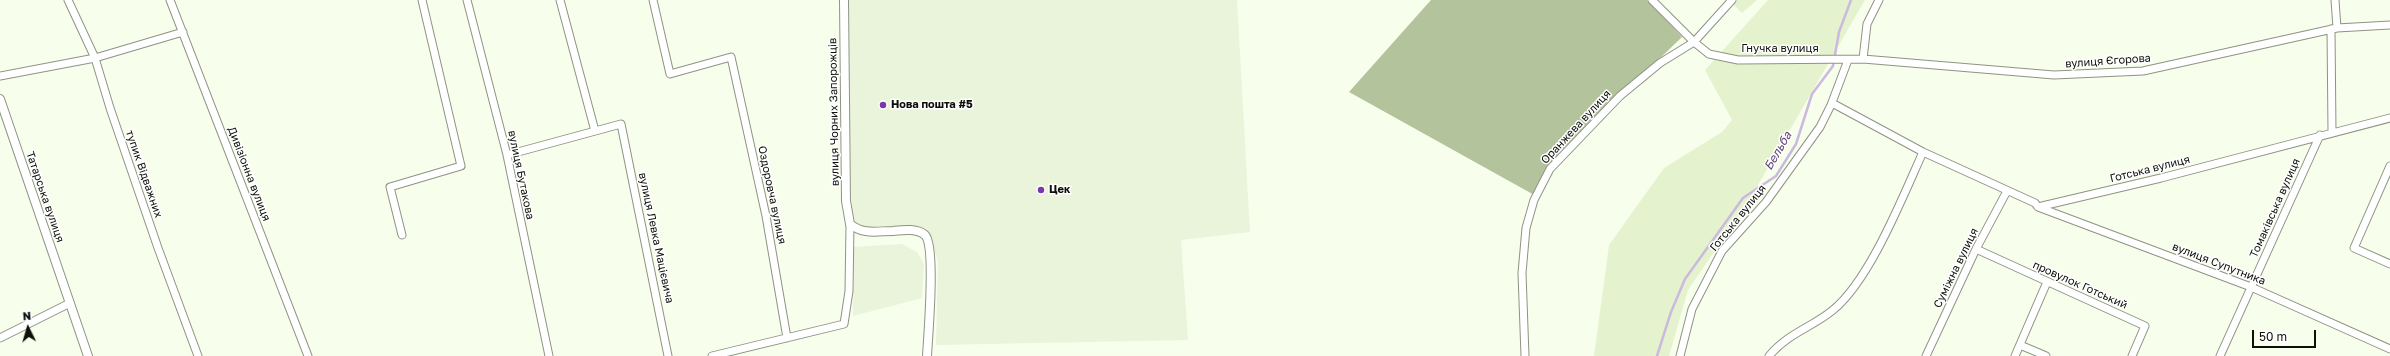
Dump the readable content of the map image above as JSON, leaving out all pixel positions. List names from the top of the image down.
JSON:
{
  "streets": {
    "street": [
      "Гнучка вулиця",
      "вулиця Єгорова",
      "вулиця Чорних Запорожців",
      "Оранжева вулиця",
      "Готська вулиця",
      "тупик Відважних",
      "Дивізіонна вулиця",
      "вулиця Бутакова",
      "Оздоровча вулиця",
      "Татарська вулиця",
      "Томаківська вулиця",
      "вулиця Левка Мацієвича",
      "вулиця Супутника",
      "Суміжна вулиця",
      "провулок Готський"
    ]
  },
  "crossings": [
    ["Гнучка вулиця", "вулиця Єгорова"],
    ["Гнучка вулиця", "Оранжева вулиця"],
    ["Гнучка вулиця", "Готська вулиця"],
    ["вулиця Єгорова", "Готська вулиця"],
    ["вулиця Чорних Запорожців", "Оздоровча вулиця"],
    ["Готська вулиця", "Томаківська вулиця"],
    ["Готська вулиця", "вулиця Супутника"],
    ["Томаківська вулиця", "вулиця Супутника"],
    ["Суміжна вулиця", "провулок Готський"]
  ],
  "water": ["Бельба"],
  "places": ["Нова пошта #5", "Цек"],
  "scale_bar": "50 m",
  "north": "top"
}
